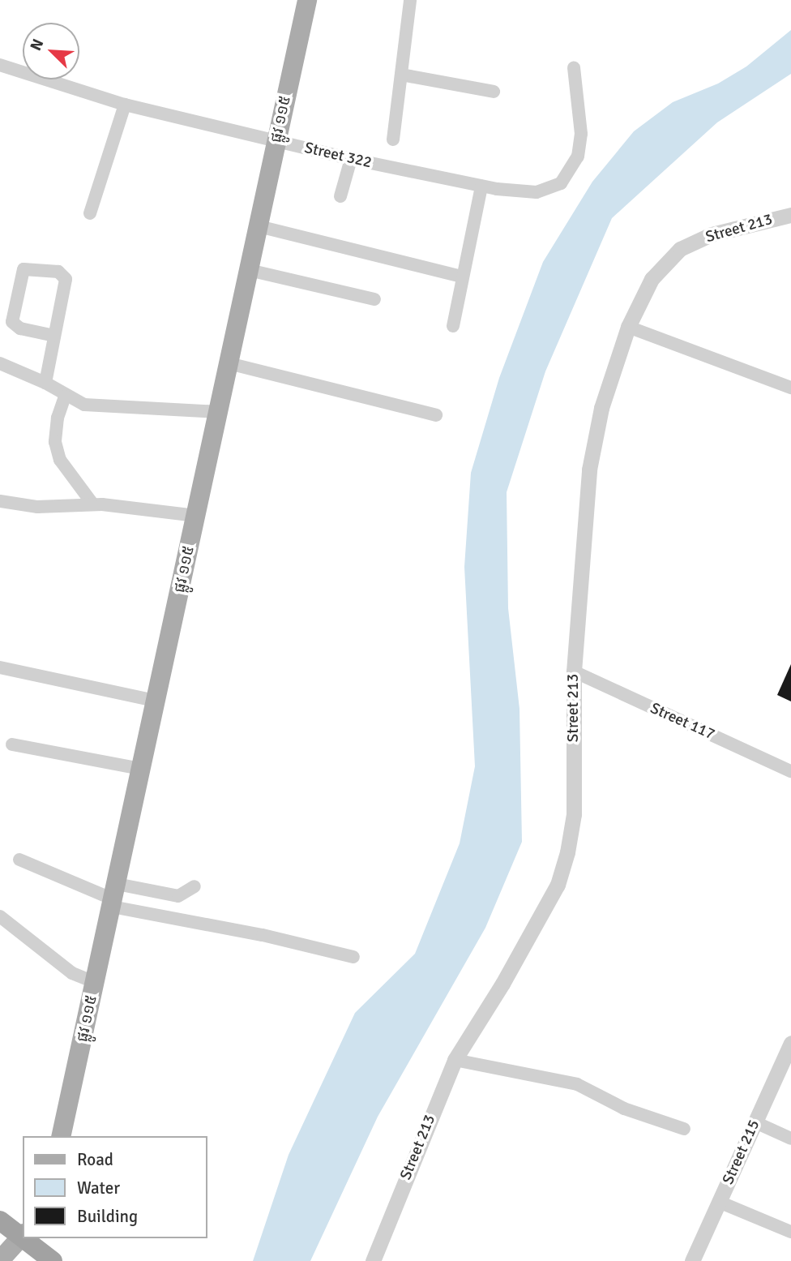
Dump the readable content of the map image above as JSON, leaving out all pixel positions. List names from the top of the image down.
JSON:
{
  "streets": {
    "main road": ["ផ្លូវ ១១៥"],
    "street": [
      "Street 322",
      "Street 213",
      "Street 117",
      "Street 215"
    ]
  },
  "crossings": [
    ["ផ្លូវ ១១៥", "Street 322"],
    ["Street 213", "Street 117"]
  ],
  "legend": ["Road", "Water", "Building"],
  "north": "top left"
}
